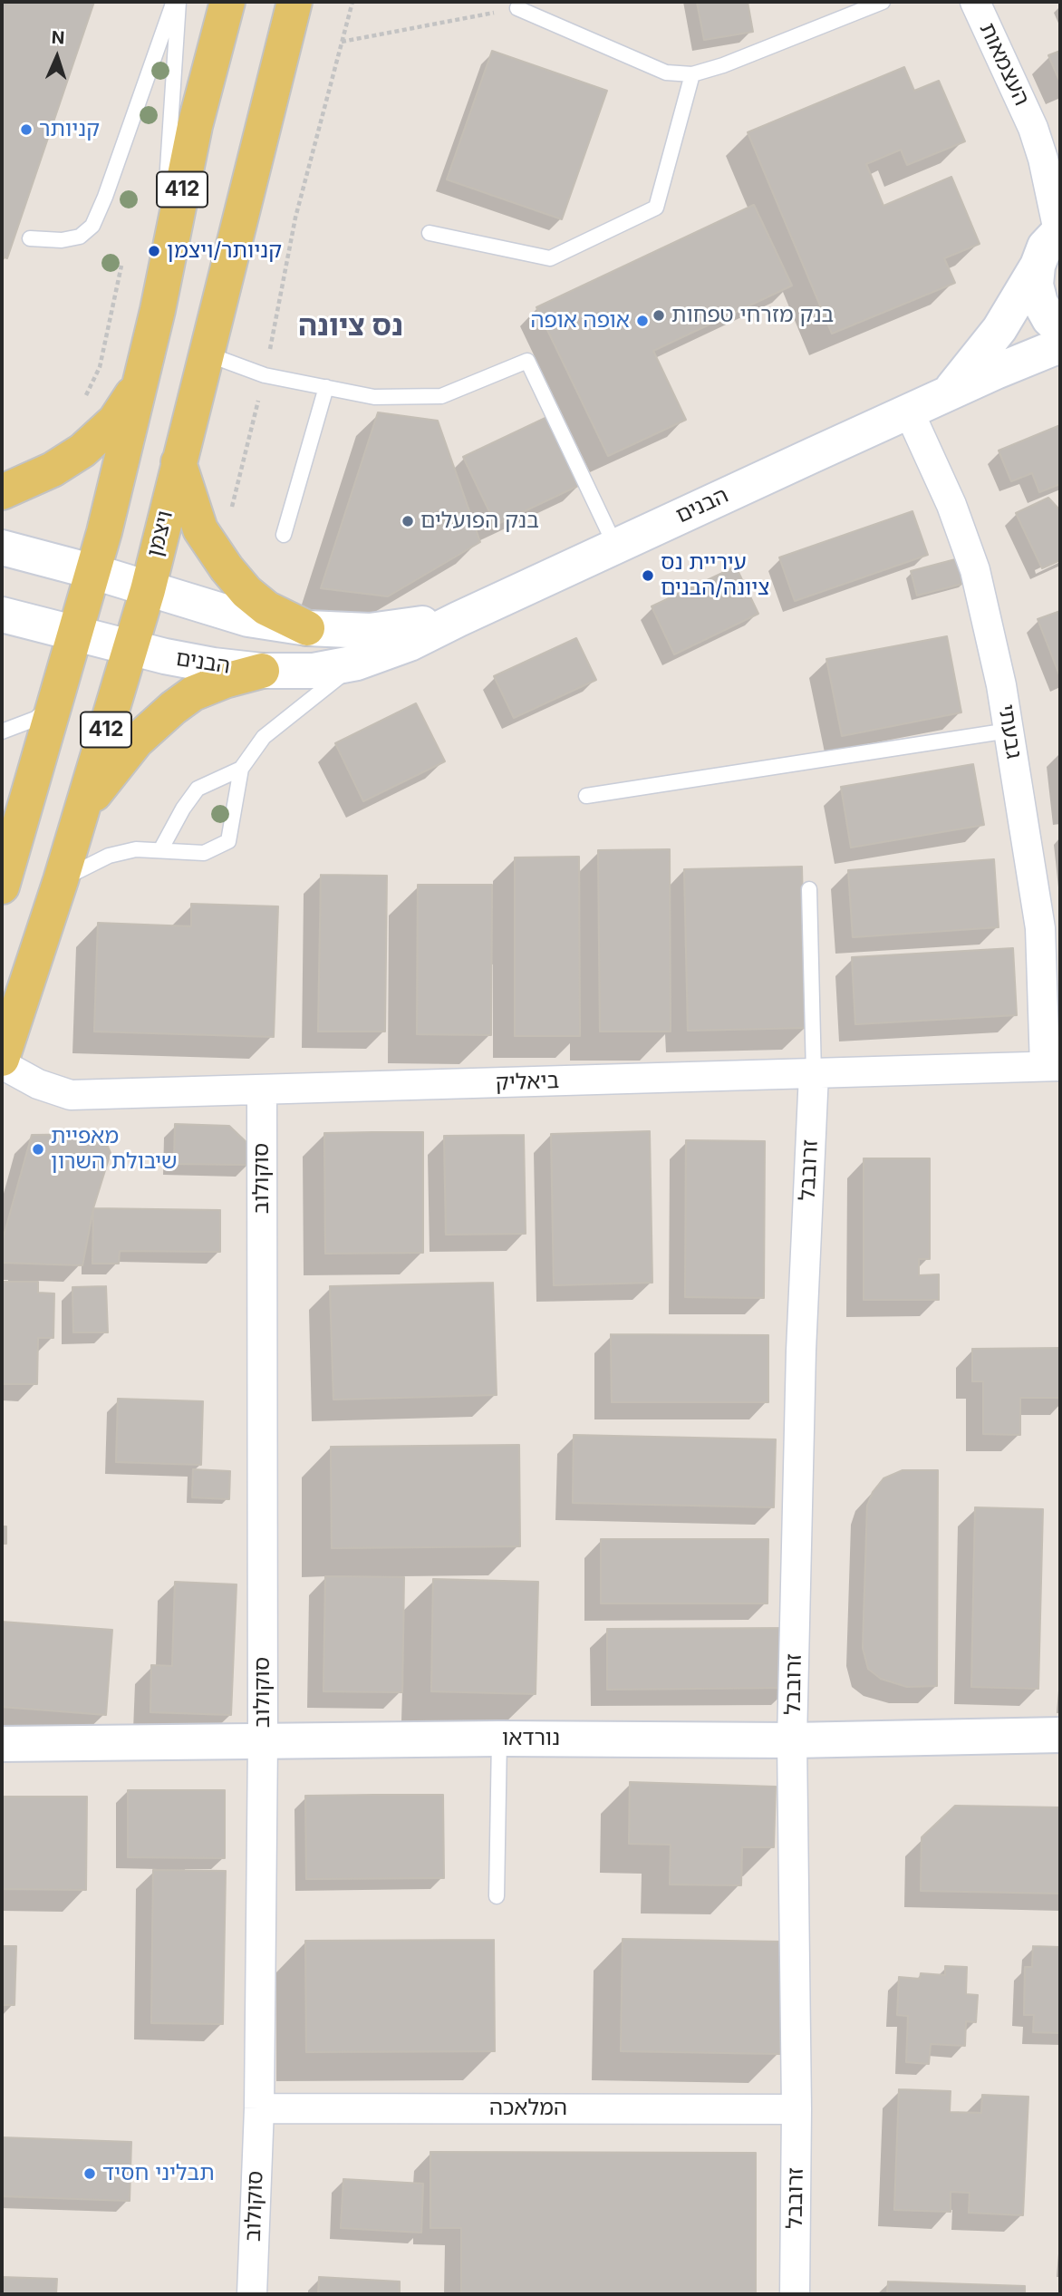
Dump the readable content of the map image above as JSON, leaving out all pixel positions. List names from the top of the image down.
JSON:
{
  "streets": {
    "main road": ["412", "ויצמן"],
    "street": [
      "העצמאות",
      "הבנים",
      "גבעתי",
      "ביאליק",
      "זרובבל",
      "סוקולוב",
      "נורדאו",
      "המלאכה"
    ]
  },
  "crossings": [
    ["העצמאות", "הבנים"],
    ["412", "הבנים"],
    ["הבנים", "ויצמן"],
    ["הבנים", "גבעתי"],
    ["גבעתי", "ביאליק"],
    ["ביאליק", "זרובבל"],
    ["ביאליק", "סוקולוב"],
    ["זרובבל", "נורדאו"],
    ["זרובבל", "המלאכה"],
    ["סוקולוב", "נורדאו"],
    ["סוקולוב", "המלאכה"]
  ],
  "districts": ["נס ציונה"],
  "places": [
    "קניותר",
    "קניותר/ויצמן",
    "בנק מזרחי טפחות",
    "אופה אופה",
    "בנק הפועלים",
    "עיריית נס ציונה/הבנים",
    "מאפיית שיבולת השרון",
    "תבליני חסיד"
  ],
  "north": "top"
}
